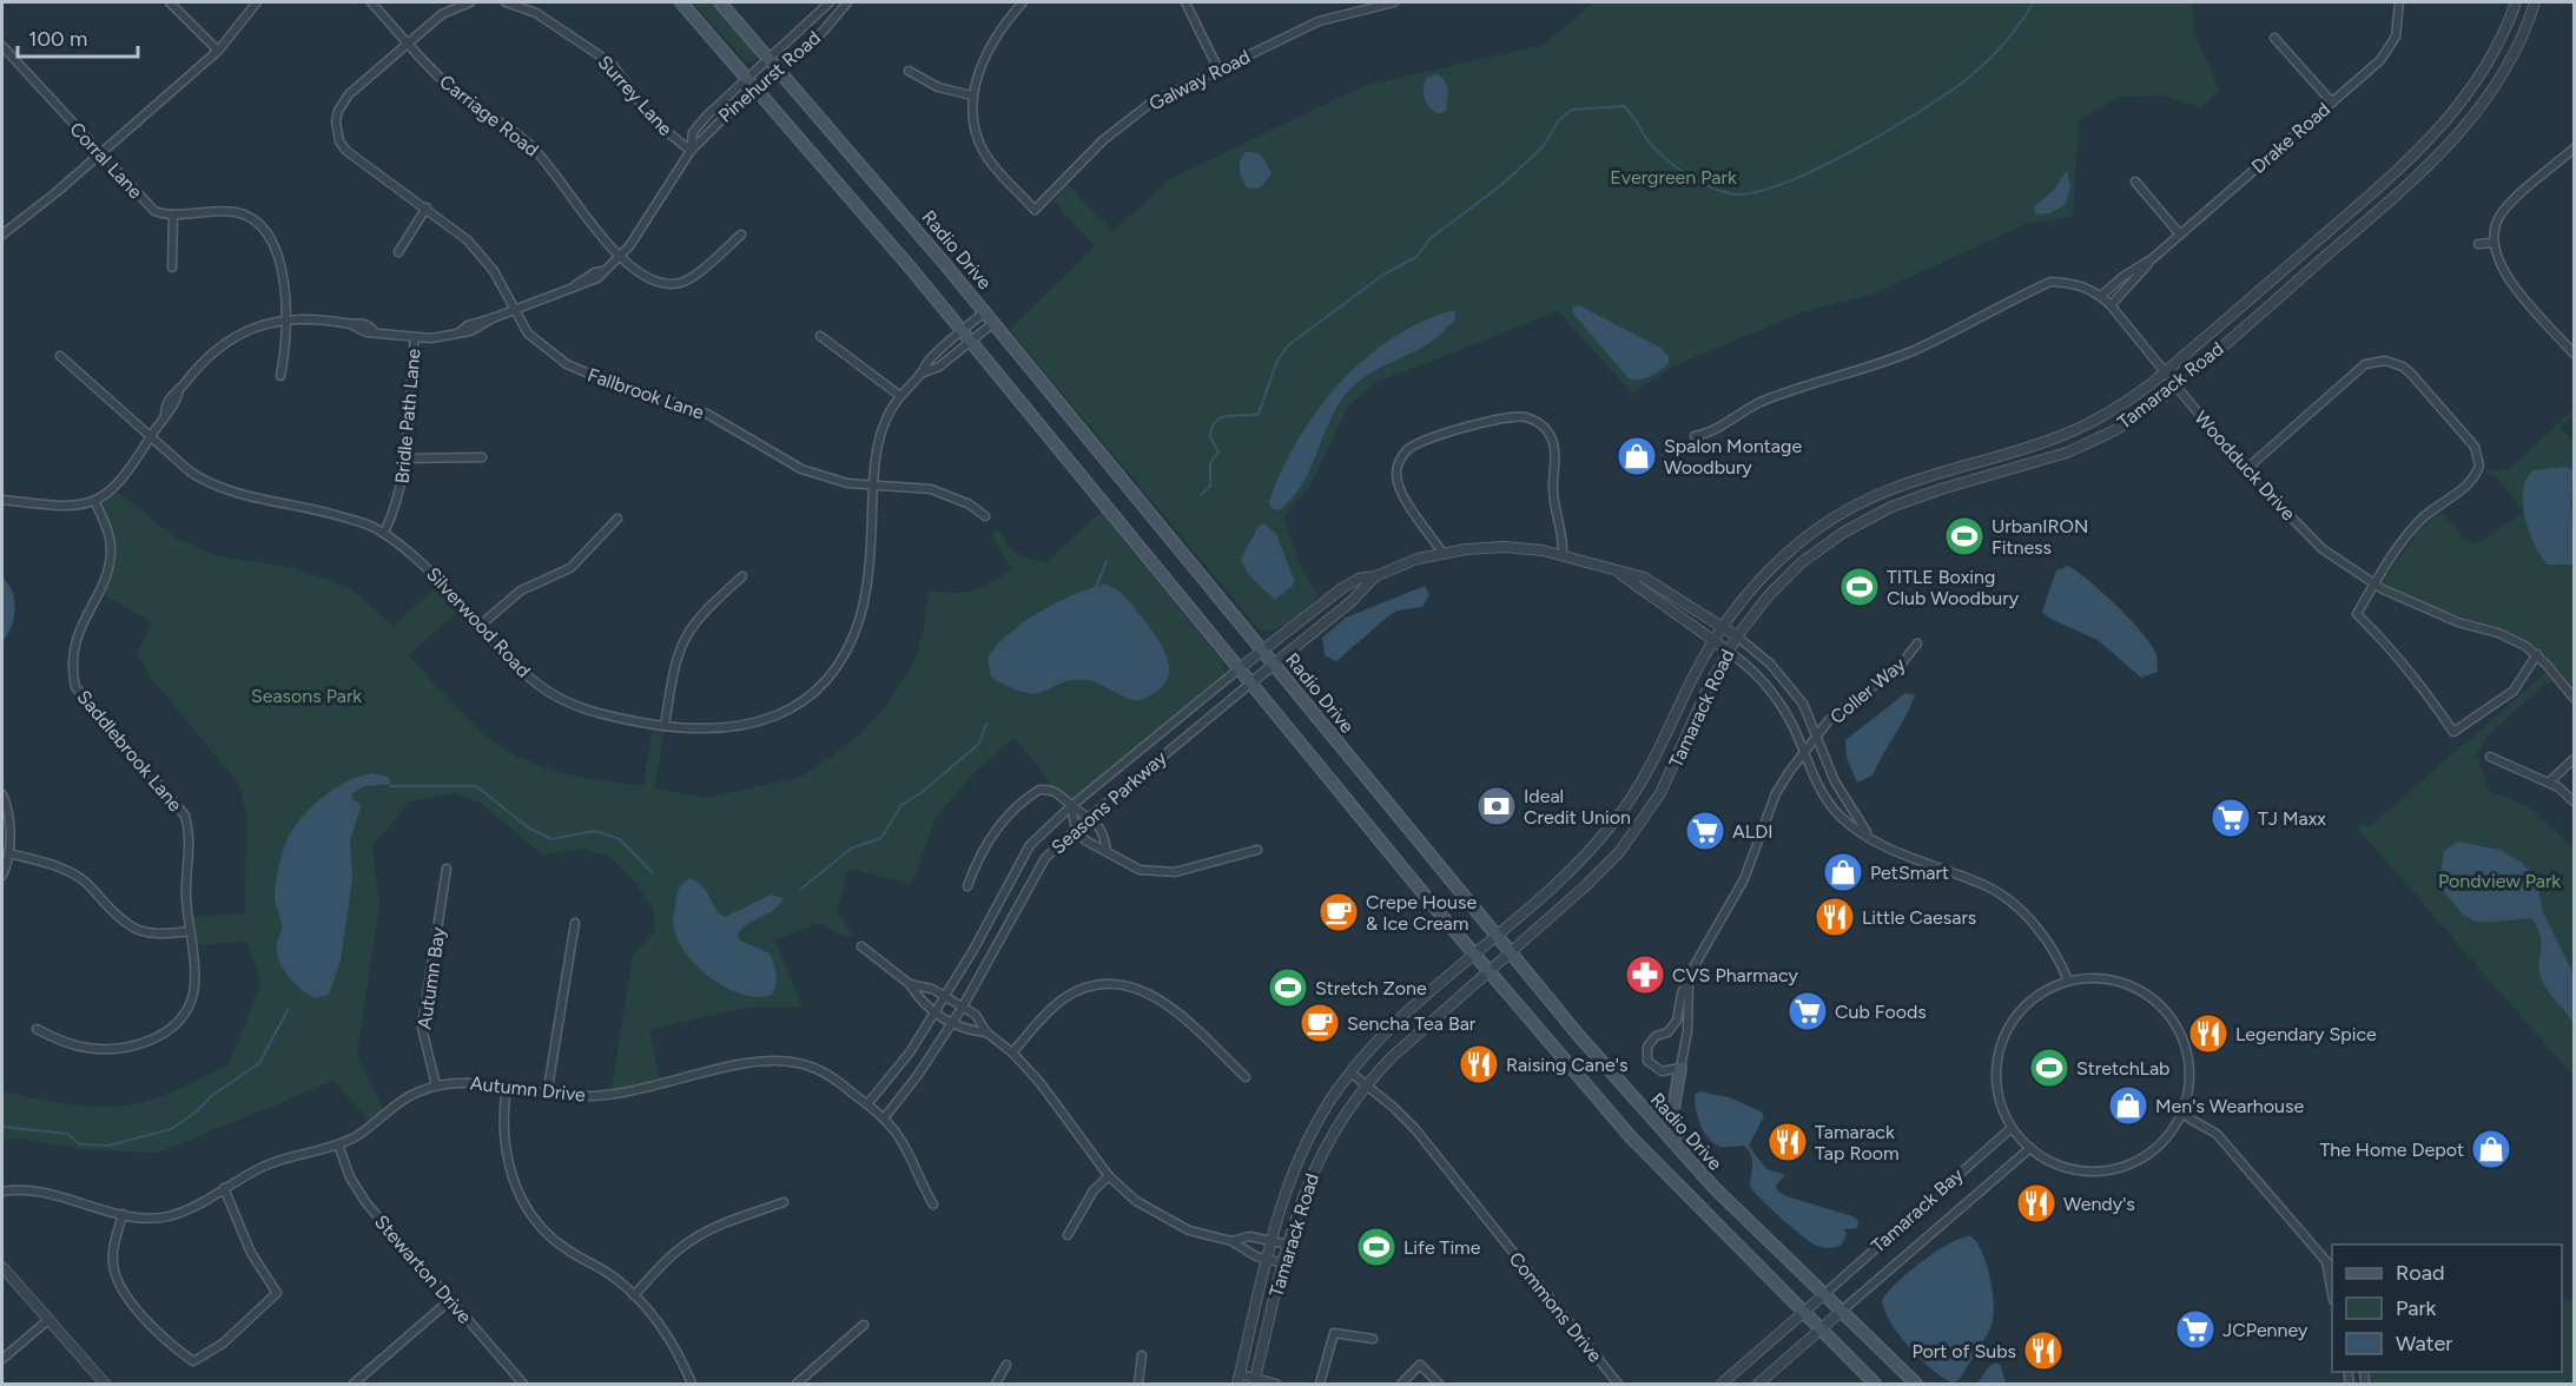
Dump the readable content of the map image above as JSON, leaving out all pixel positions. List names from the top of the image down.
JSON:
{
  "streets": {
    "main road": ["Radio Drive"],
    "street": [
      "Pinehurst Road",
      "Galway Road",
      "Surrey Lane",
      "Carriage Road",
      "Drake Road",
      "Corral Lane",
      "Tamarack Road",
      "Fallbrook Lane",
      "Bridle Path Lane",
      "Woodduck Drive",
      "Silverwood Road",
      "Coller Way",
      "Saddlebrook Lane",
      "Seasons Parkway",
      "Autumn Bay",
      "Autumn Drive",
      "Tamarack Bay",
      "Stewarton Drive",
      "Commons Drive"
    ]
  },
  "crossings": [
    ["Pinehurst Road", "Surrey Lane"],
    ["Pinehurst Road", "Carriage Road"],
    ["Pinehurst Road", "Corral Lane"],
    ["Pinehurst Road", "Radio Drive"],
    ["Pinehurst Road", "Fallbrook Lane"],
    ["Pinehurst Road", "Bridle Path Lane"],
    ["Pinehurst Road", "Silverwood Road"],
    ["Pinehurst Road", "Saddlebrook Lane"],
    ["Carriage Road", "Fallbrook Lane"],
    ["Drake Road", "Woodduck Drive"],
    ["Radio Drive", "Tamarack Road"],
    ["Radio Drive", "Silverwood Road"],
    ["Radio Drive", "Seasons Parkway"],
    ["Radio Drive", "Tamarack Bay"],
    ["Tamarack Road", "Woodduck Drive"],
    ["Tamarack Road", "Seasons Parkway"],
    ["Tamarack Road", "Commons Drive"],
    ["Fallbrook Lane", "Silverwood Road"],
    ["Bridle Path Lane", "Silverwood Road"],
    ["Seasons Parkway", "Autumn Drive"],
    ["Autumn Bay", "Autumn Drive"],
    ["Autumn Drive", "Stewarton Drive"]
  ],
  "parks": ["Evergreen Park", "Seasons Park", "Pondview Park"],
  "places": {
    "shop": [
      "Spalon Montage Woodbury",
      "PetSmart",
      "Men's Wearhouse",
      "The Home Depot"
    ],
    "sports": [
      "UrbanIRON Fitness",
      "TITLE Boxing Club Woodbury",
      "Stretch Zone",
      "StretchLab",
      "Life Time"
    ],
    "bank": ["Ideal Credit Union"],
    "supermarket": [
      "TJ Maxx",
      "ALDI",
      "Cub Foods",
      "JCPenney"
    ],
    "cafe": ["Crepe House & Ice Cream", "Sencha Tea Bar"],
    "restaurant": [
      "Little Caesars",
      "Legendary Spice",
      "Raising Cane's",
      "Tamarack Tap Room",
      "Wendy's",
      "Port of Subs"
    ],
    "pharmacy": ["CVS Pharmacy"]
  },
  "legend": ["Road", "Park", "Water"],
  "scale_bar": "100 m"
}
